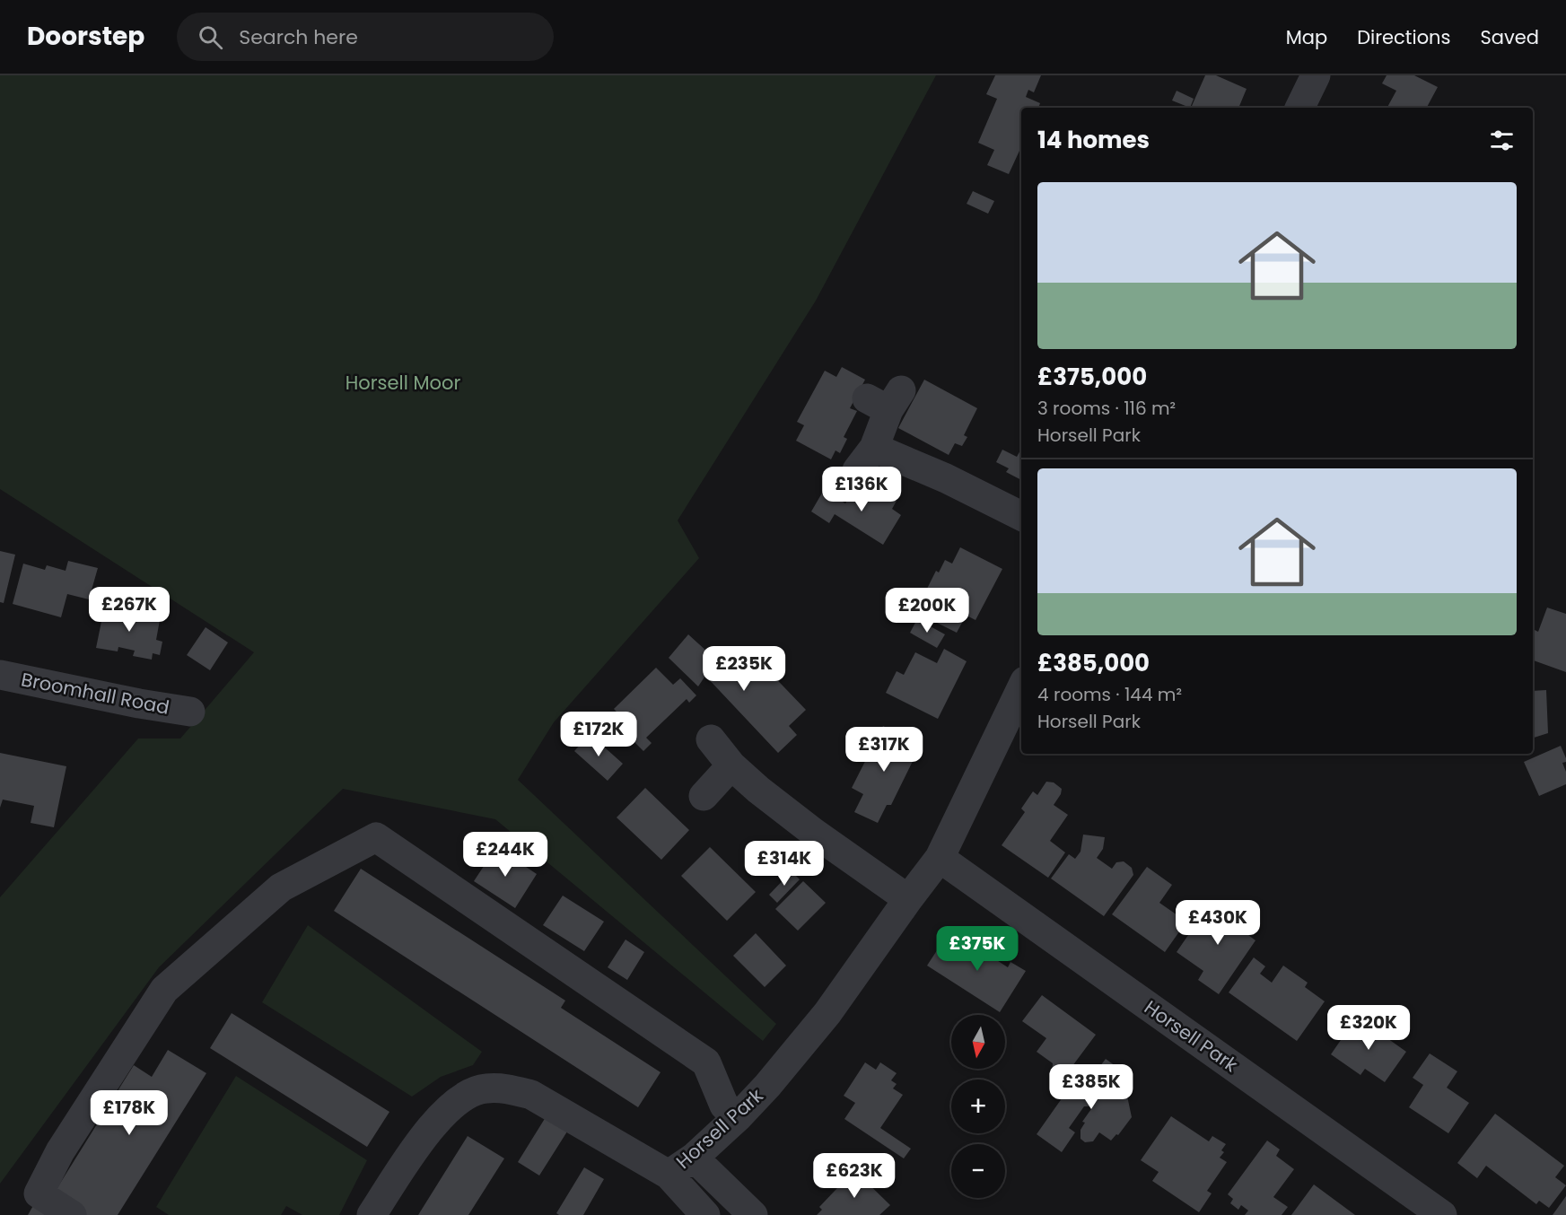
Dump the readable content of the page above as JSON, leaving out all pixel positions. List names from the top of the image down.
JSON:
{
  "streets": {
    "street": ["Broomhall Road", "Horsell Park"]
  },
  "parks": ["Horsell Moor"],
  "north": "bottom",
  "page": {
    "header": "Doorstep",
    "search": "Search here",
    "nav": ["Map", "Directions", "Saved"],
    "heading": "14 homes",
    "list": [
      {
        "name": "£375,000",
        "note": "3 rooms · 116 m² · Horsell Park"
      },
      {
        "name": "£385,000",
        "note": "4 rooms · 144 m² · Horsell Park"
      }
    ],
    "price": [
      "£136K",
      "£267K",
      "£200K",
      "£235K",
      "£172K",
      "£317K",
      "£244K",
      "£314K",
      "£430K",
      "£375K",
      "£320K",
      "£385K",
      "£178K",
      "£623K"
    ],
    "map_buttons": ["+", "−"]
  }
}
